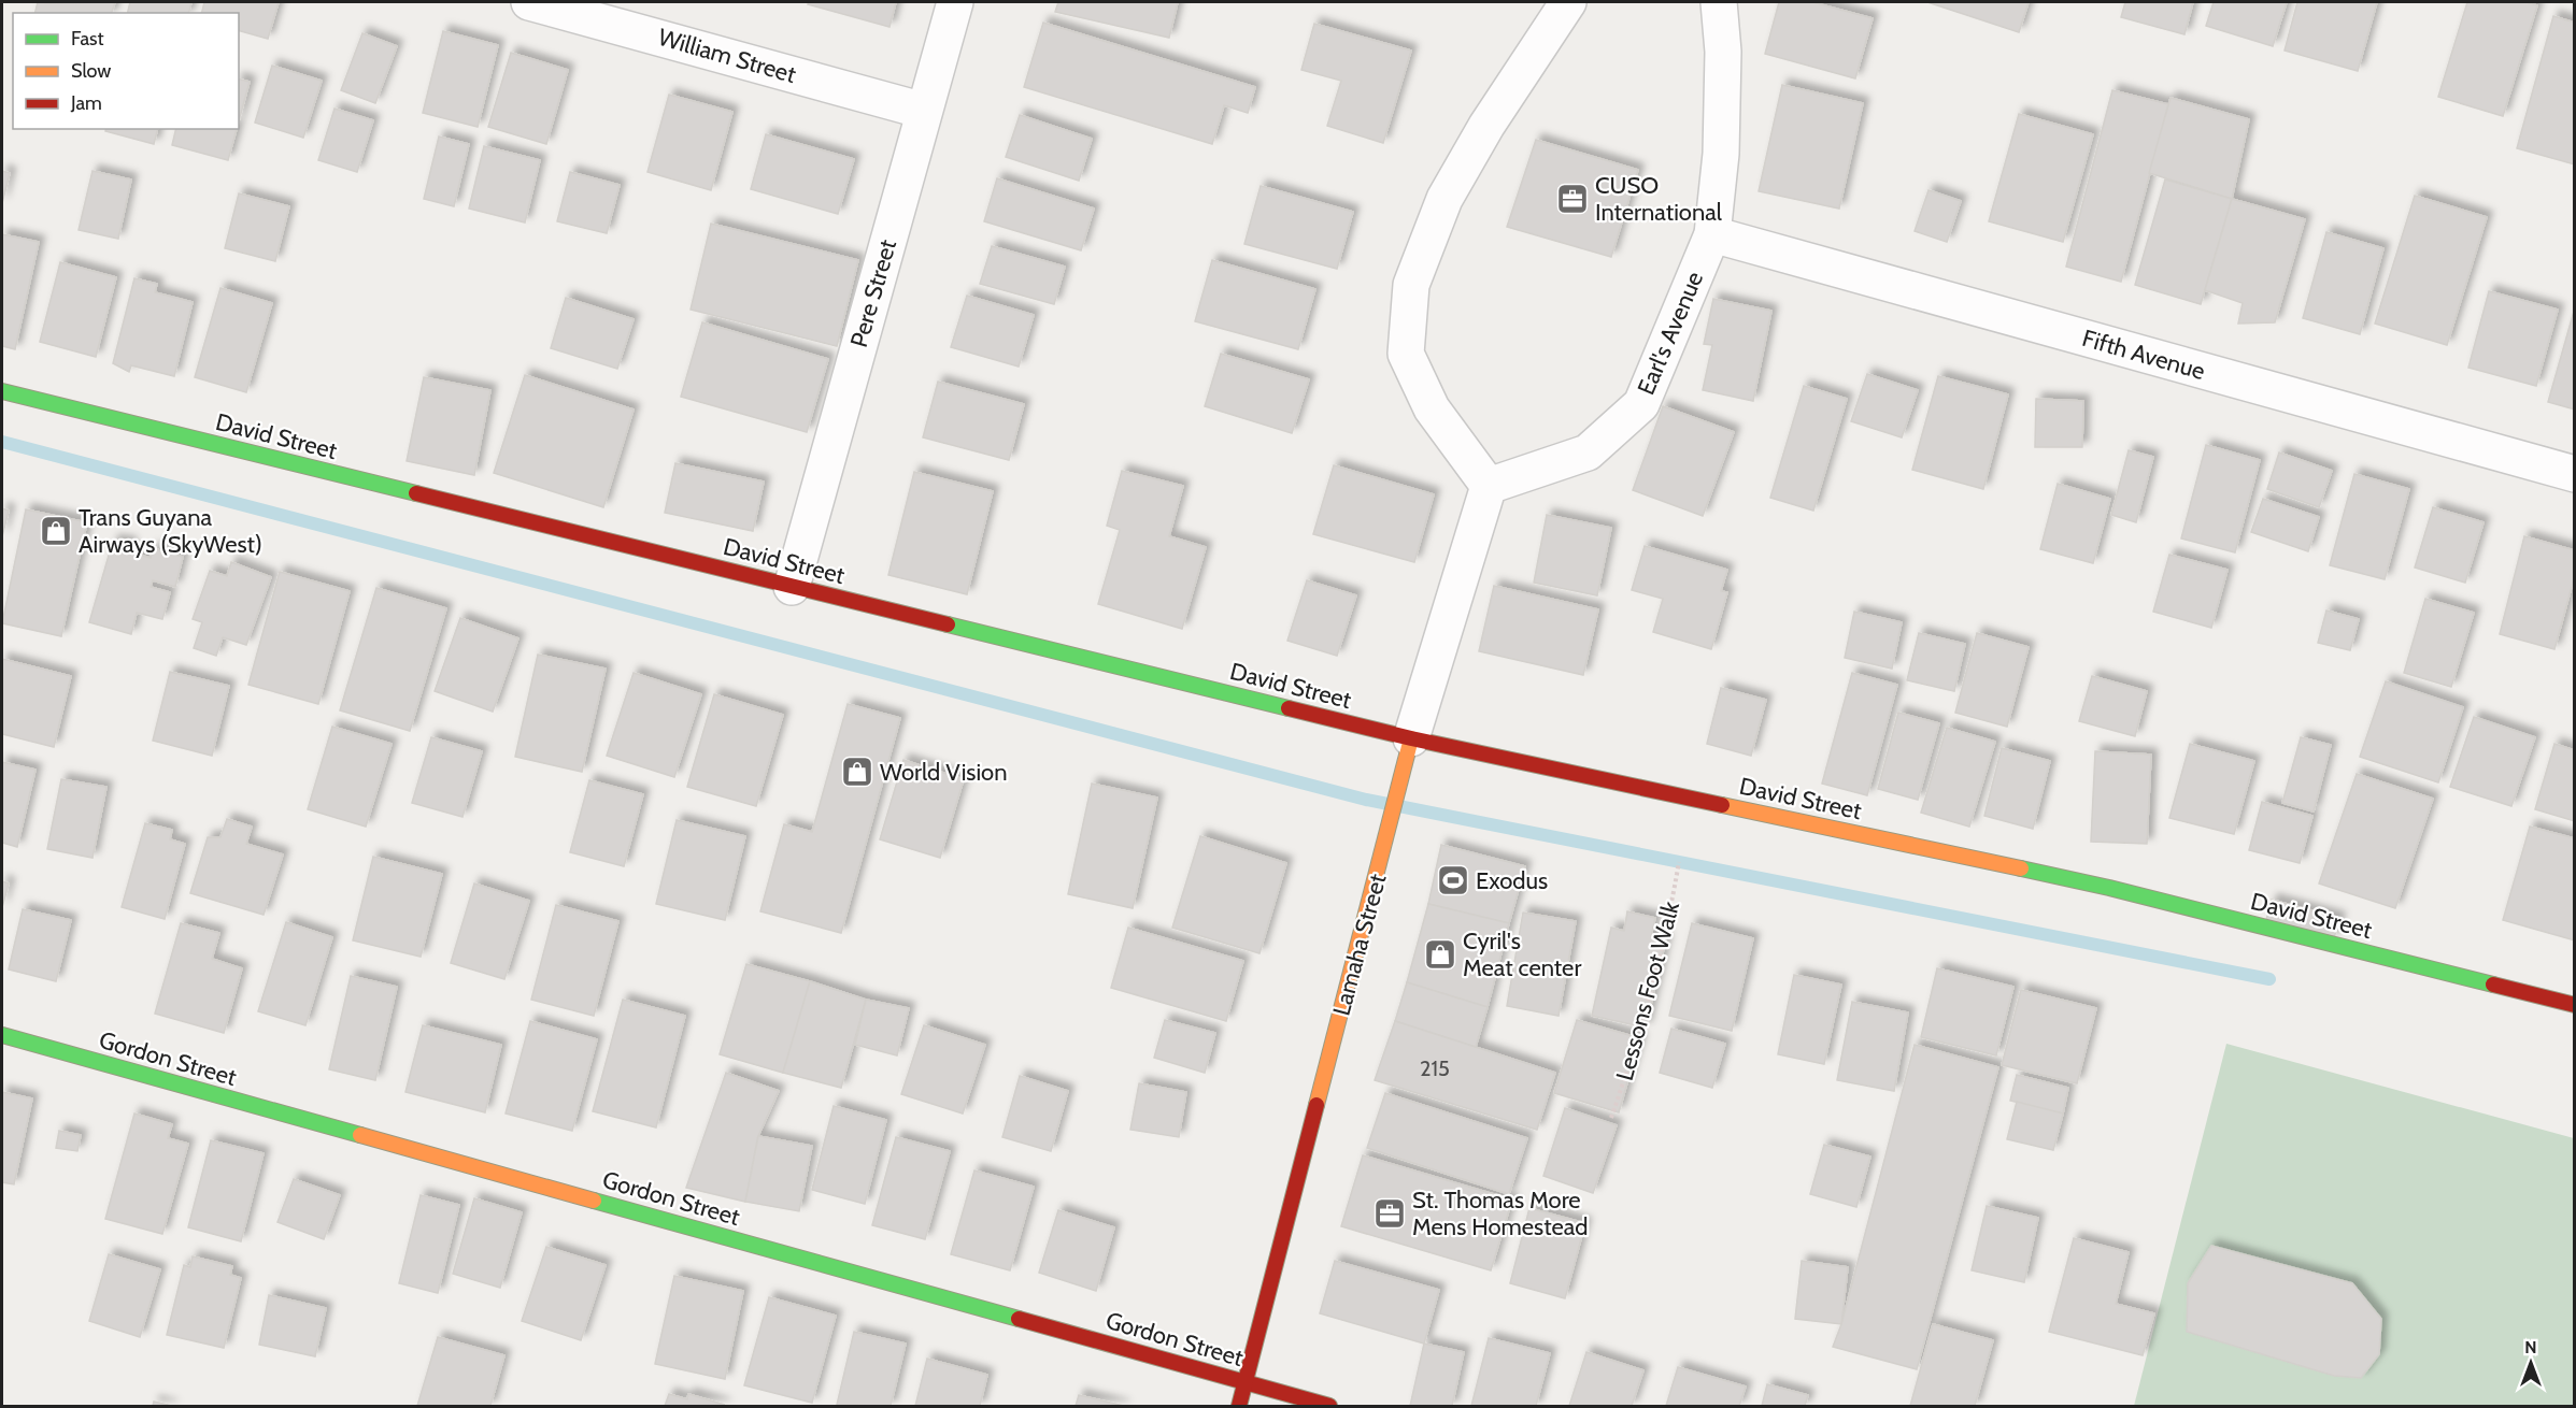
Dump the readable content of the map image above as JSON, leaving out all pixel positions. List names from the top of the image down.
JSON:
{
  "streets": {
    "street": [
      "William Street",
      "Pere Street",
      "Earl's Avenue",
      "Fifth Avenue",
      "David Street",
      "Lamaha Street",
      "Gordon Street"
    ],
    "path": ["Lessons Foot Walk"]
  },
  "crossings": [
    ["William Street", "Pere Street"],
    ["Pere Street", "David Street"],
    ["Earl's Avenue", "Fifth Avenue"],
    ["Earl's Avenue", "Lamaha Street"],
    ["David Street", "Lamaha Street"],
    ["Lamaha Street", "Gordon Street"]
  ],
  "places": {
    "office": ["CUSO International", "St. Thomas More Mens Homestead"],
    "shop": ["Trans Guyana Airways (SkyWest)", "World Vision", "Cyril's Meat center"],
    "sports": ["Exodus"]
  },
  "house_numbers": ["215"],
  "legend": ["Fast", "Slow", "Jam"],
  "north": "top"
}
